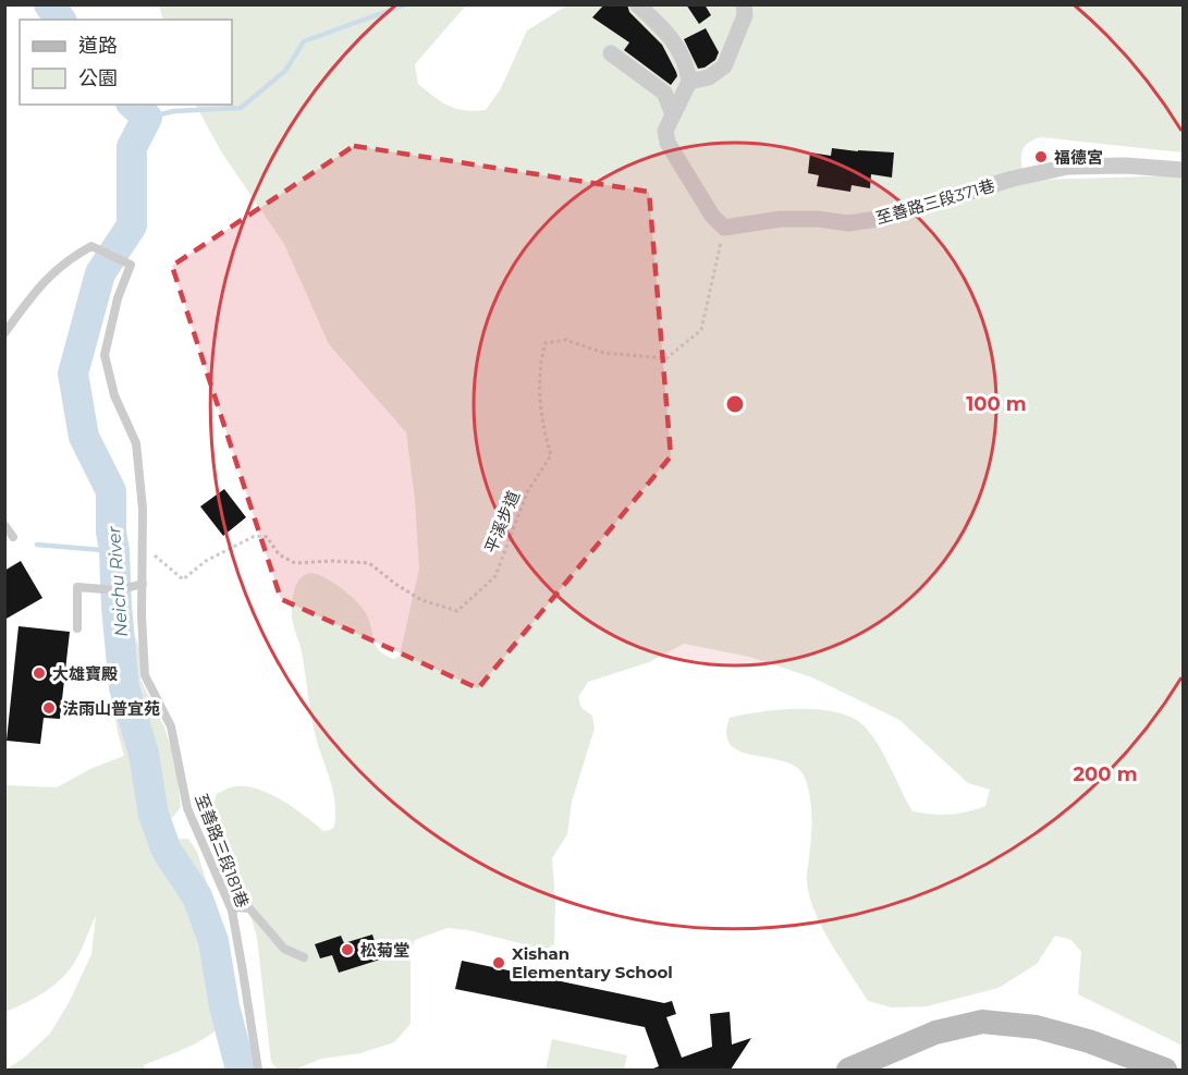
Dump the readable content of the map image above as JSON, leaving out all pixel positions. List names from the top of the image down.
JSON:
{
  "streets": {
    "street": ["至善路三段371巷"],
    "lane": ["至善路三段181巷"],
    "path": ["平溪步道"]
  },
  "crossings": [
    ["至善路三段371巷", "平溪步道"],
    ["平溪步道", "至善路三段181巷"]
  ],
  "water": ["Neichu River"],
  "places": [
    "福德宮",
    "大雄寶殿",
    "法雨山普宜苑",
    "松菊堂",
    "Xishan Elementary School"
  ],
  "legend": ["道路", "公園"],
  "rings": ["100 m", "200 m"]
}
